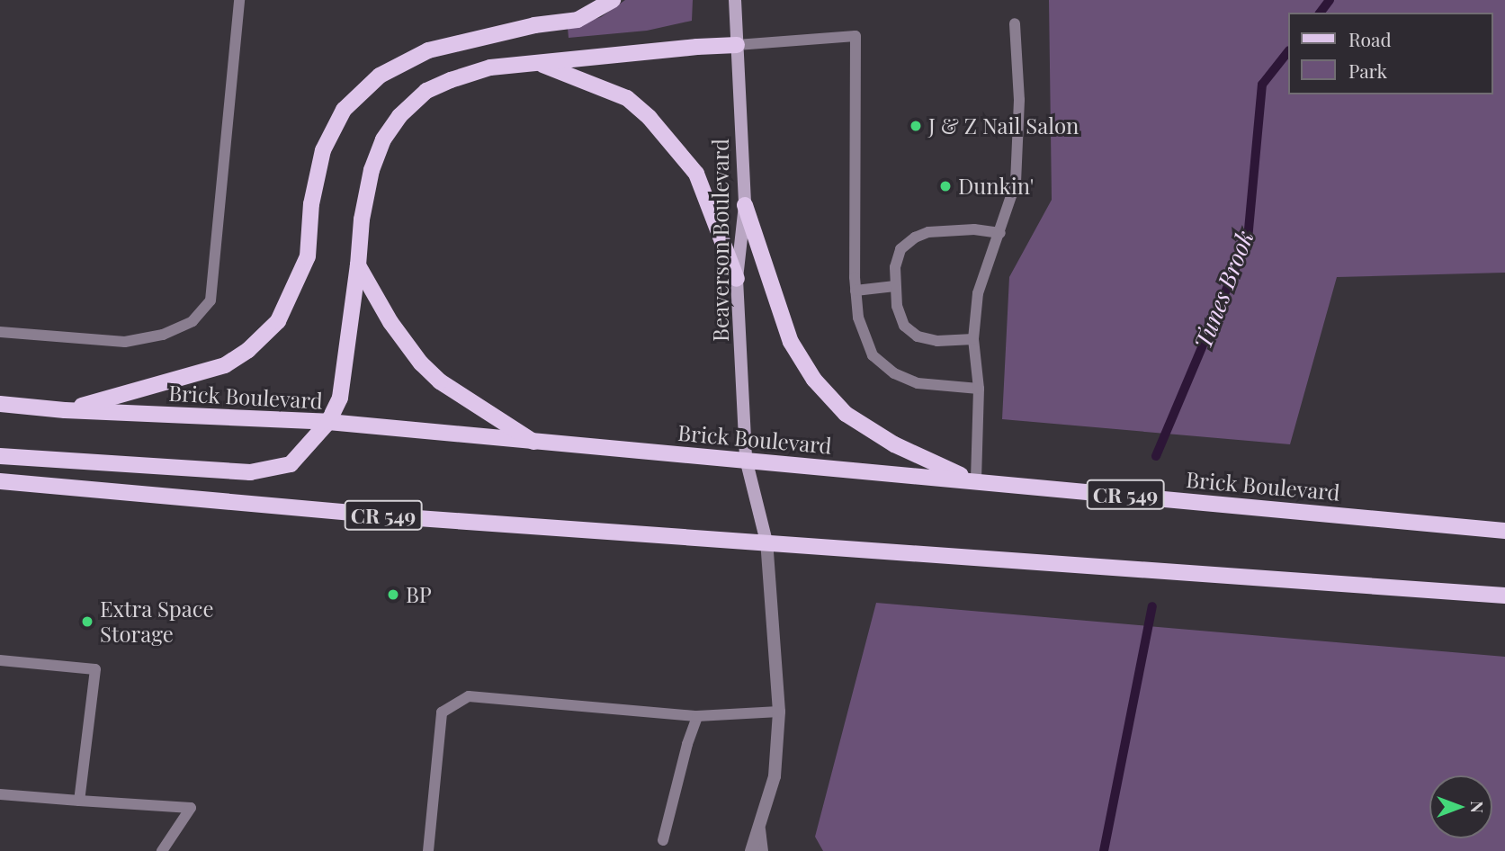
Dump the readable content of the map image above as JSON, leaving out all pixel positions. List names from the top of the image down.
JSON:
{
  "streets": {
    "main road": ["Beaverson Boulevard", "Brick Boulevard", "CR 549"]
  },
  "crossings": [
    ["Beaverson Boulevard", "Brick Boulevard"],
    ["Beaverson Boulevard", "CR 549"]
  ],
  "water": ["Tunes Brook"],
  "places": [
    "J & Z Nail Salon",
    "Dunkin'",
    "BP",
    "Extra Space Storage"
  ],
  "legend": ["Road", "Park"],
  "north": "right"
}
